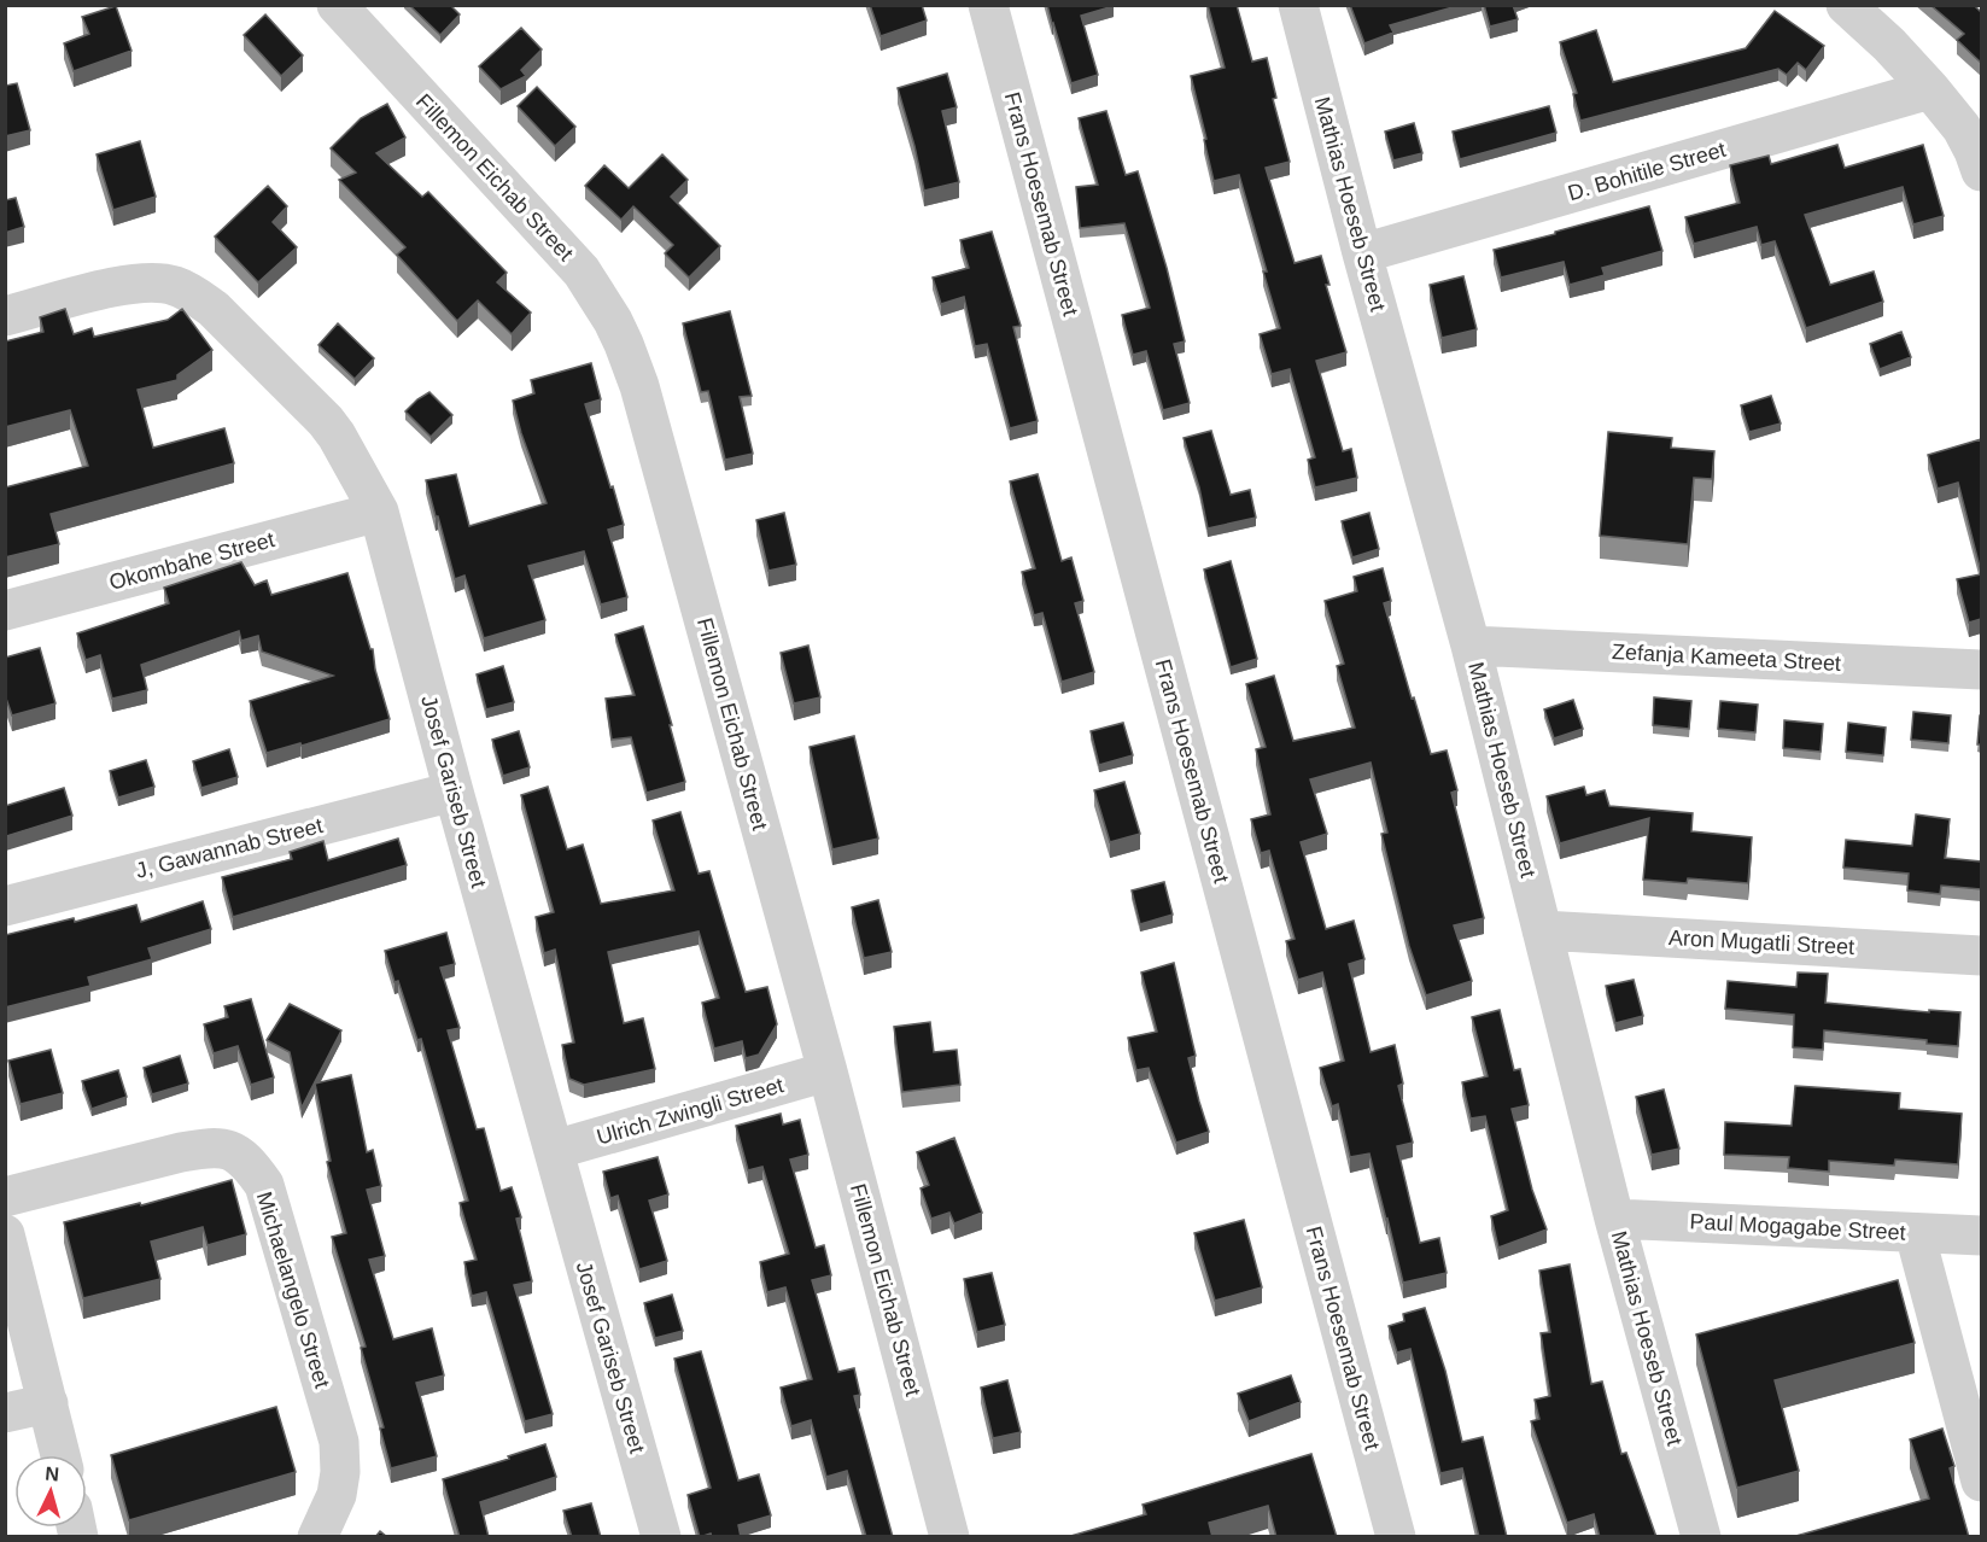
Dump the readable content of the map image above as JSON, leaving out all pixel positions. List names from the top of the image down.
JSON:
{
  "streets": {
    "street": [
      "D. Bohitile Street",
      "Fillemon Eichab Street",
      "Frans Hoesemab Street",
      "Mathias Hoeseb Street",
      "Okombahe Street",
      "Zefanja Kameeta Street",
      "Josef Gariseb Street",
      "J, Gawannab Street",
      "Aron Mugatli Street",
      "Ulrich Zwingli Street",
      "Paul Mogagabe Street",
      "Michaelangelo Street"
    ]
  },
  "crossings": [
    ["D. Bohitile Street", "Mathias Hoeseb Street"],
    ["Fillemon Eichab Street", "Ulrich Zwingli Street"],
    ["Mathias Hoeseb Street", "Zefanja Kameeta Street"],
    ["Mathias Hoeseb Street", "Aron Mugatli Street"],
    ["Mathias Hoeseb Street", "Paul Mogagabe Street"],
    ["Okombahe Street", "Josef Gariseb Street"],
    ["Josef Gariseb Street", "J, Gawannab Street"],
    ["Josef Gariseb Street", "Ulrich Zwingli Street"]
  ],
  "north": "top"
}
